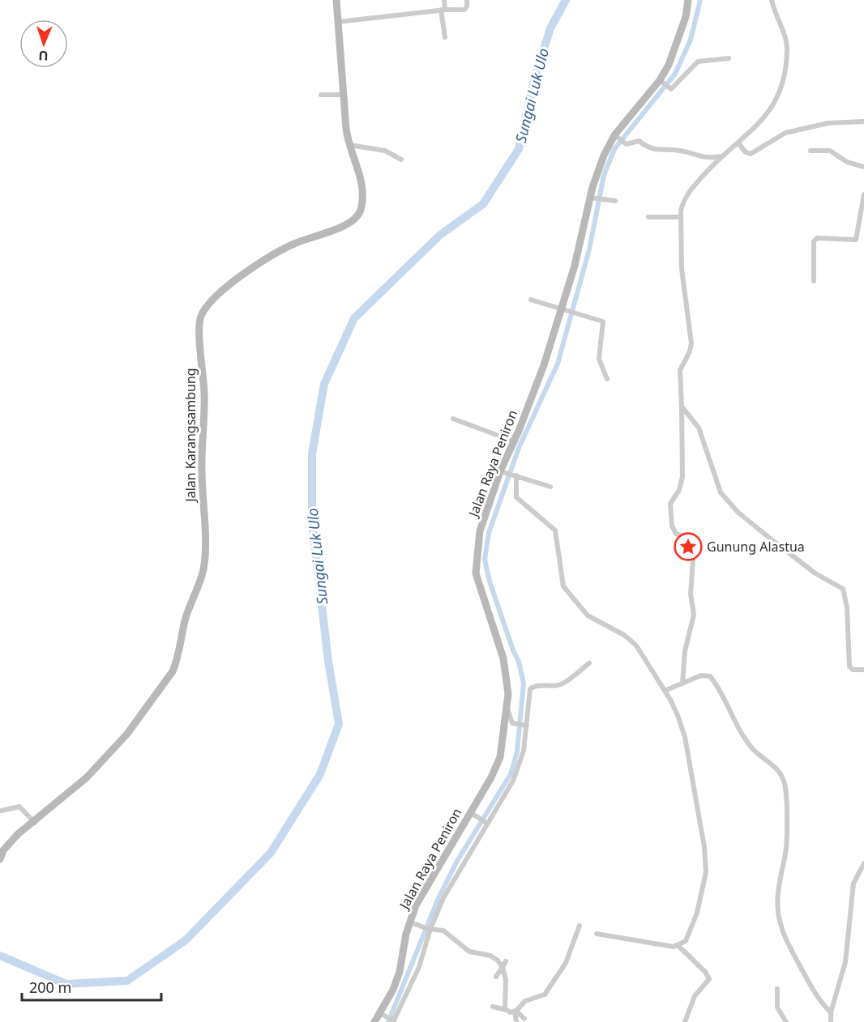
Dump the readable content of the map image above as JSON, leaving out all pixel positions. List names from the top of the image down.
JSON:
{
  "streets": {
    "main road": ["Jalan Karangsambung", "Jalan Raya Peniron"]
  },
  "water": ["Sungai Luk Ulo"],
  "places": {
    "place": ["Gunung Alastua"]
  },
  "scale_bar": "200 m",
  "north": "bottom"
}
